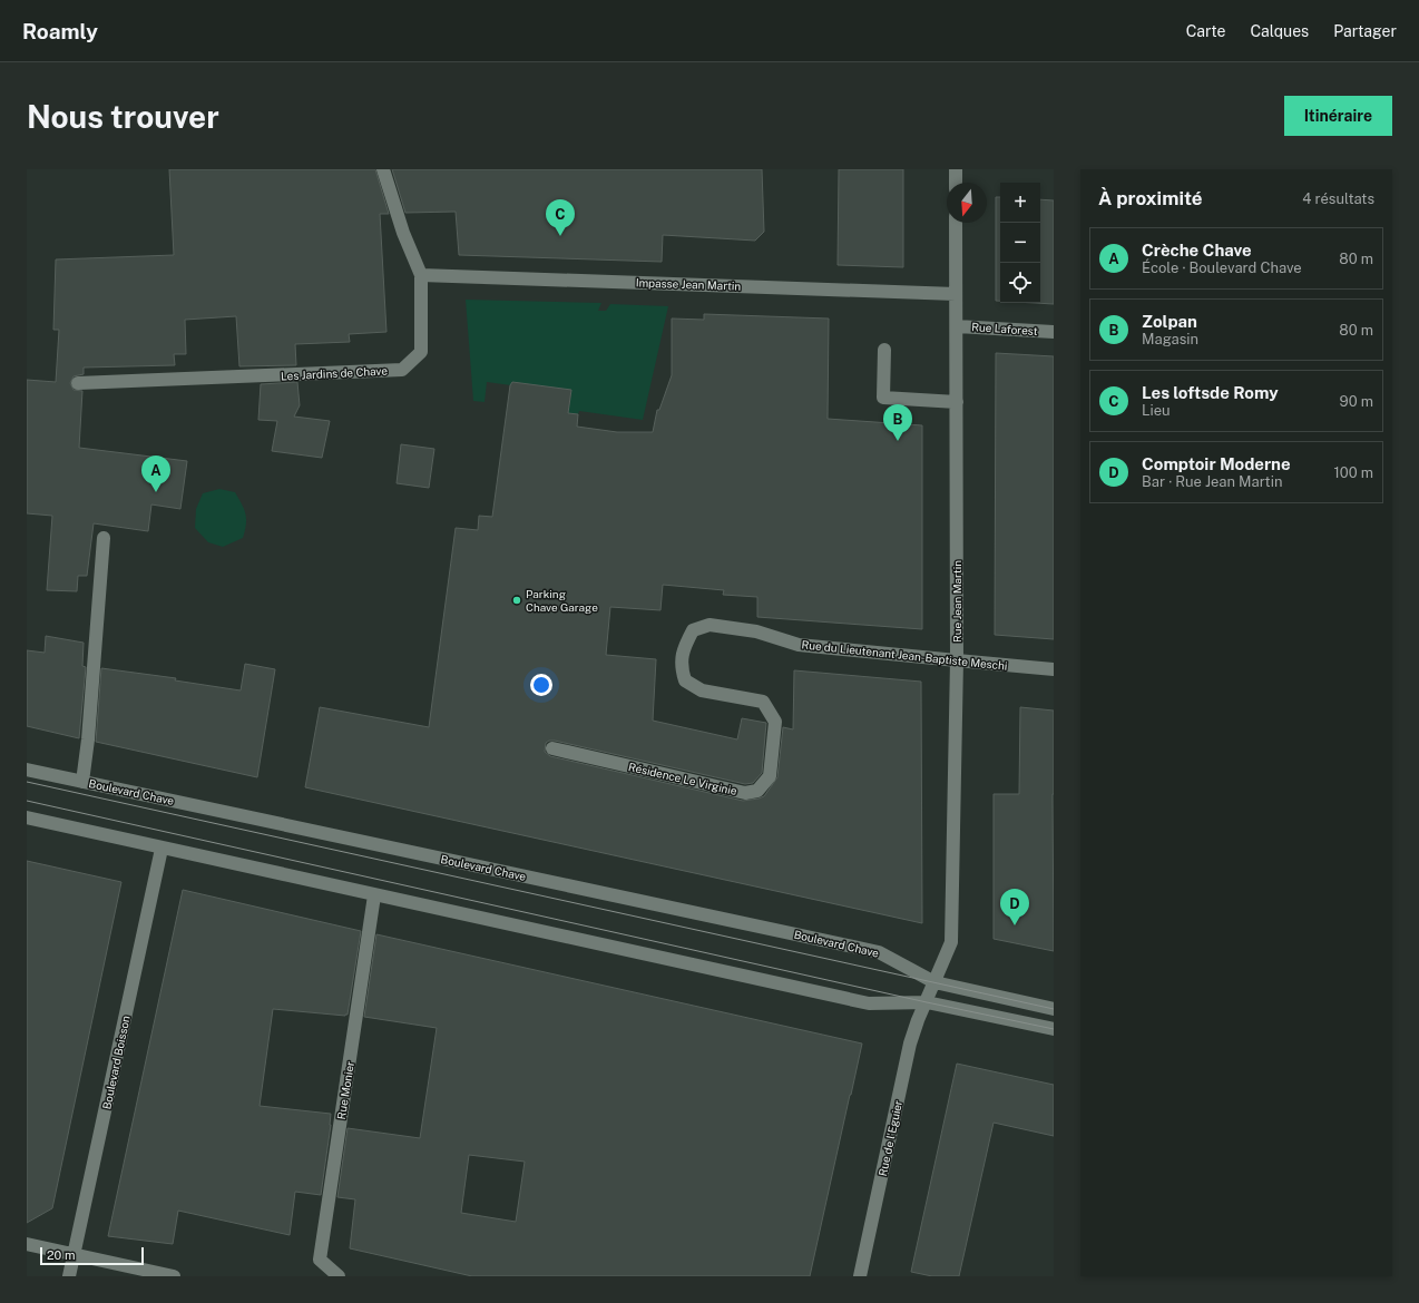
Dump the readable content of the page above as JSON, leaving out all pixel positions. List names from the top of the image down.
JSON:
{
  "streets": {
    "street": [
      "Impasse Jean Martin",
      "Rue Laforest",
      "Les Jardins de Chave",
      "Rue Jean Martin",
      "Rue du Lieutenant Jean-Baptiste Meschi",
      "Résidence Le Virginie",
      "Boulevard Chave",
      "Boulevard Boisson",
      "Rue Monier",
      "Rue de l'Eguier"
    ]
  },
  "crossings": [
    ["Impasse Jean Martin", "Les Jardins de Chave"],
    ["Impasse Jean Martin", "Rue Jean Martin"],
    ["Rue Laforest", "Rue Jean Martin"],
    ["Rue Jean Martin", "Rue du Lieutenant Jean-Baptiste Meschi"],
    ["Rue Jean Martin", "Boulevard Chave"],
    ["Rue du Lieutenant Jean-Baptiste Meschi", "Résidence Le Virginie"]
  ],
  "places": ["Parking Chave Garage"],
  "scale_bar": "20 m",
  "north": "bottom",
  "page": {
    "header": "Roamly",
    "nav": ["Carte", "Calques", "Partager"],
    "buttons": "Itinéraire",
    "title": "Nous trouver",
    "heading": ["À proximité", "4 résultats"],
    "map_buttons": ["+", "−"],
    "pins": [
      "C",
      "B",
      "A",
      "D"
    ],
    "list": [
      {
        "mark": "A",
        "name": "Crèche Chave",
        "note": "École · Boulevard Chave",
        "value": "80 m"
      },
      {
        "mark": "B",
        "name": "Zolpan",
        "note": "Magasin",
        "value": "80 m"
      },
      {
        "mark": "C",
        "name": "Les loftsde Romy",
        "note": "Lieu",
        "value": "90 m"
      },
      {
        "mark": "D",
        "name": "Comptoir Moderne",
        "note": "Bar · Rue Jean Martin",
        "value": "100 m"
      }
    ],
    "scale": "20 m"
  }
}
